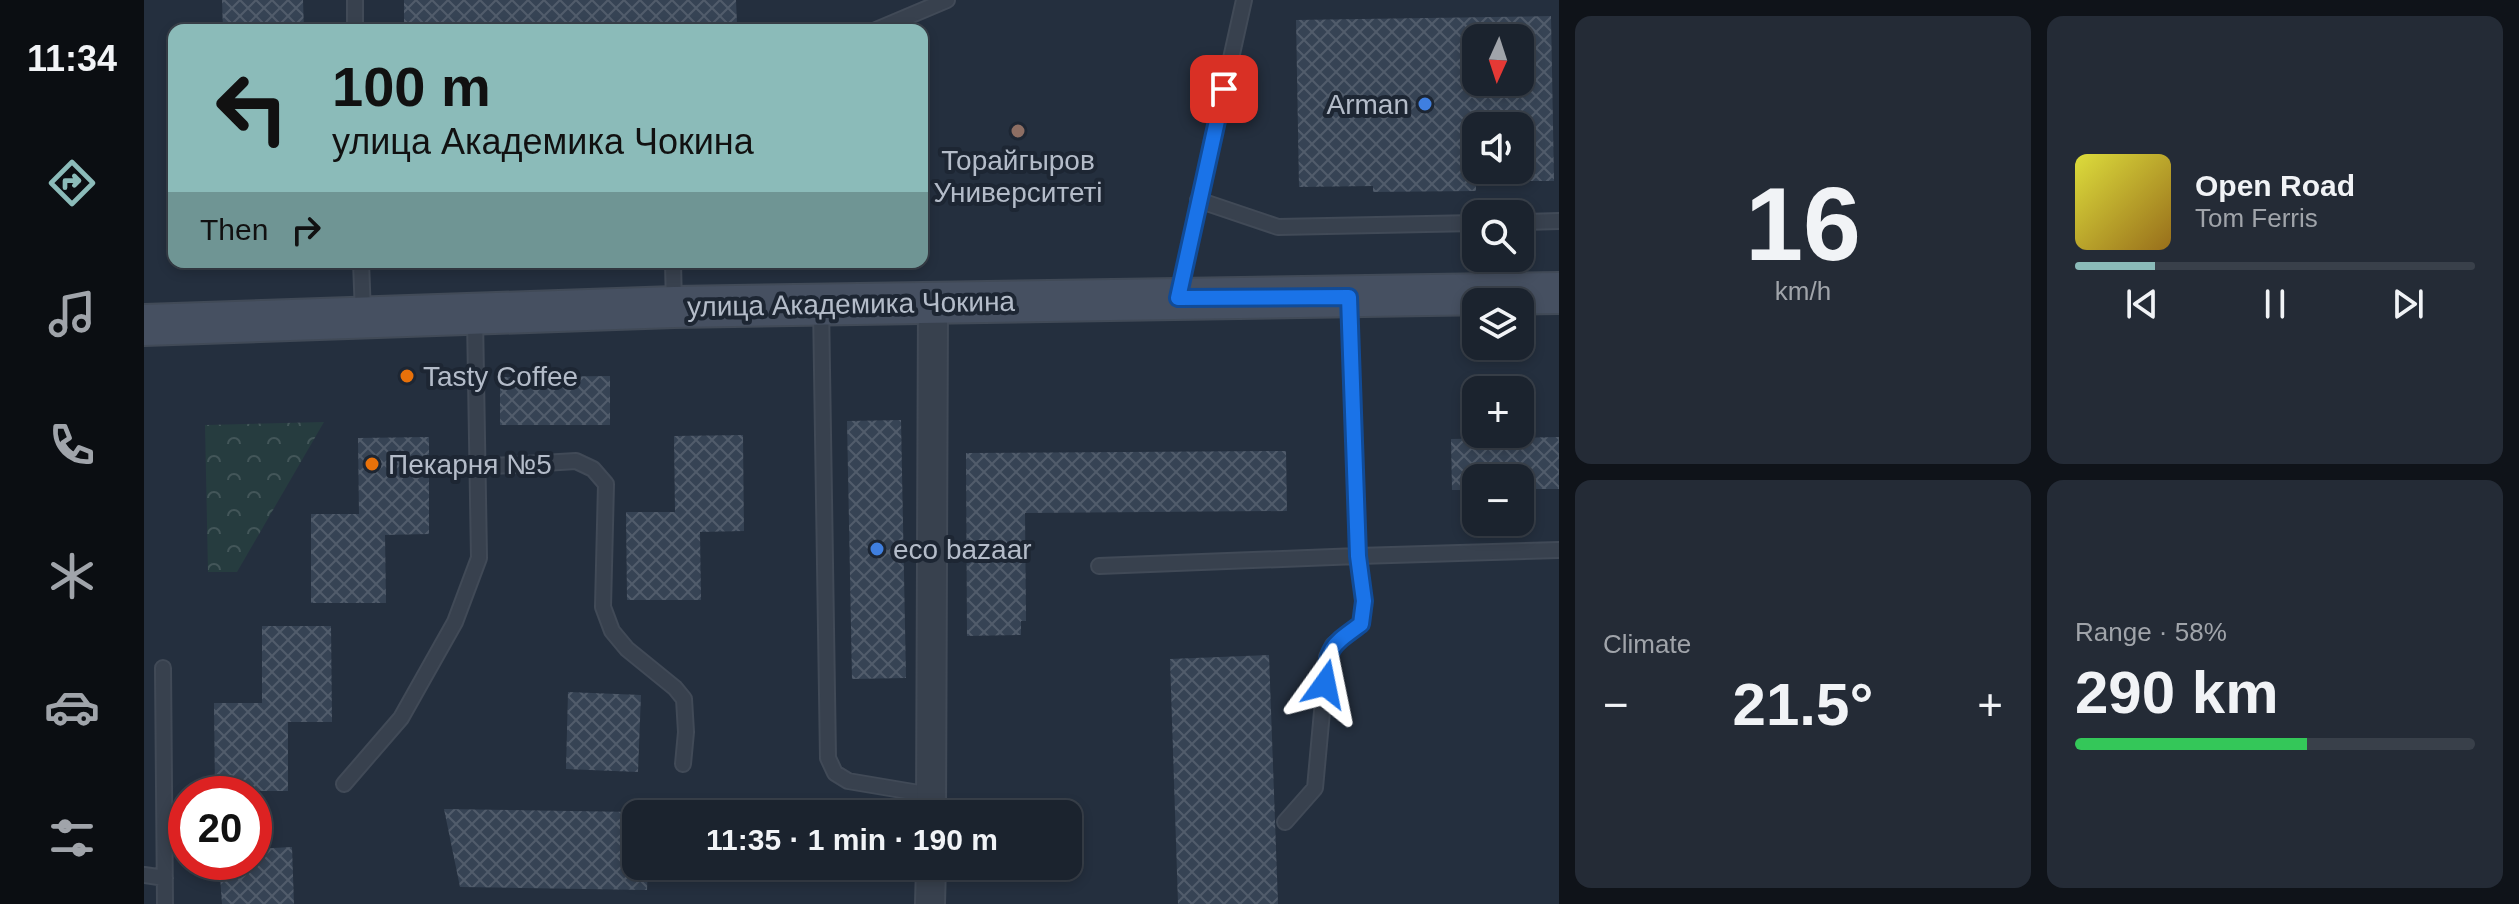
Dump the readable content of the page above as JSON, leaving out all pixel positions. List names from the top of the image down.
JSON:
{
  "streets": {
    "main road": ["улица Академика Чокина"]
  },
  "places": [
    "Arman",
    "Торайгыров Университеті",
    "Tasty Coffee",
    "Пекарня №5",
    "eco bazaar"
  ],
  "north": "bottom",
  "page": {
    "tabs": "11:34",
    "tile": [
      ["16", "km/h"],
      "Climate",
      ["Range · 58%", "290 km"]
    ],
    "map_buttons": ["+", "−"],
    "turn": ["100 m", "улица Академика Чокина"],
    "song": ["Open Road", "Tom Ferris"],
    "then": "Then",
    "heat": ["−", "21.5°", "+"],
    "limit": "20",
    "trip": "11:35 · 1 min · 190 m"
  }
}
